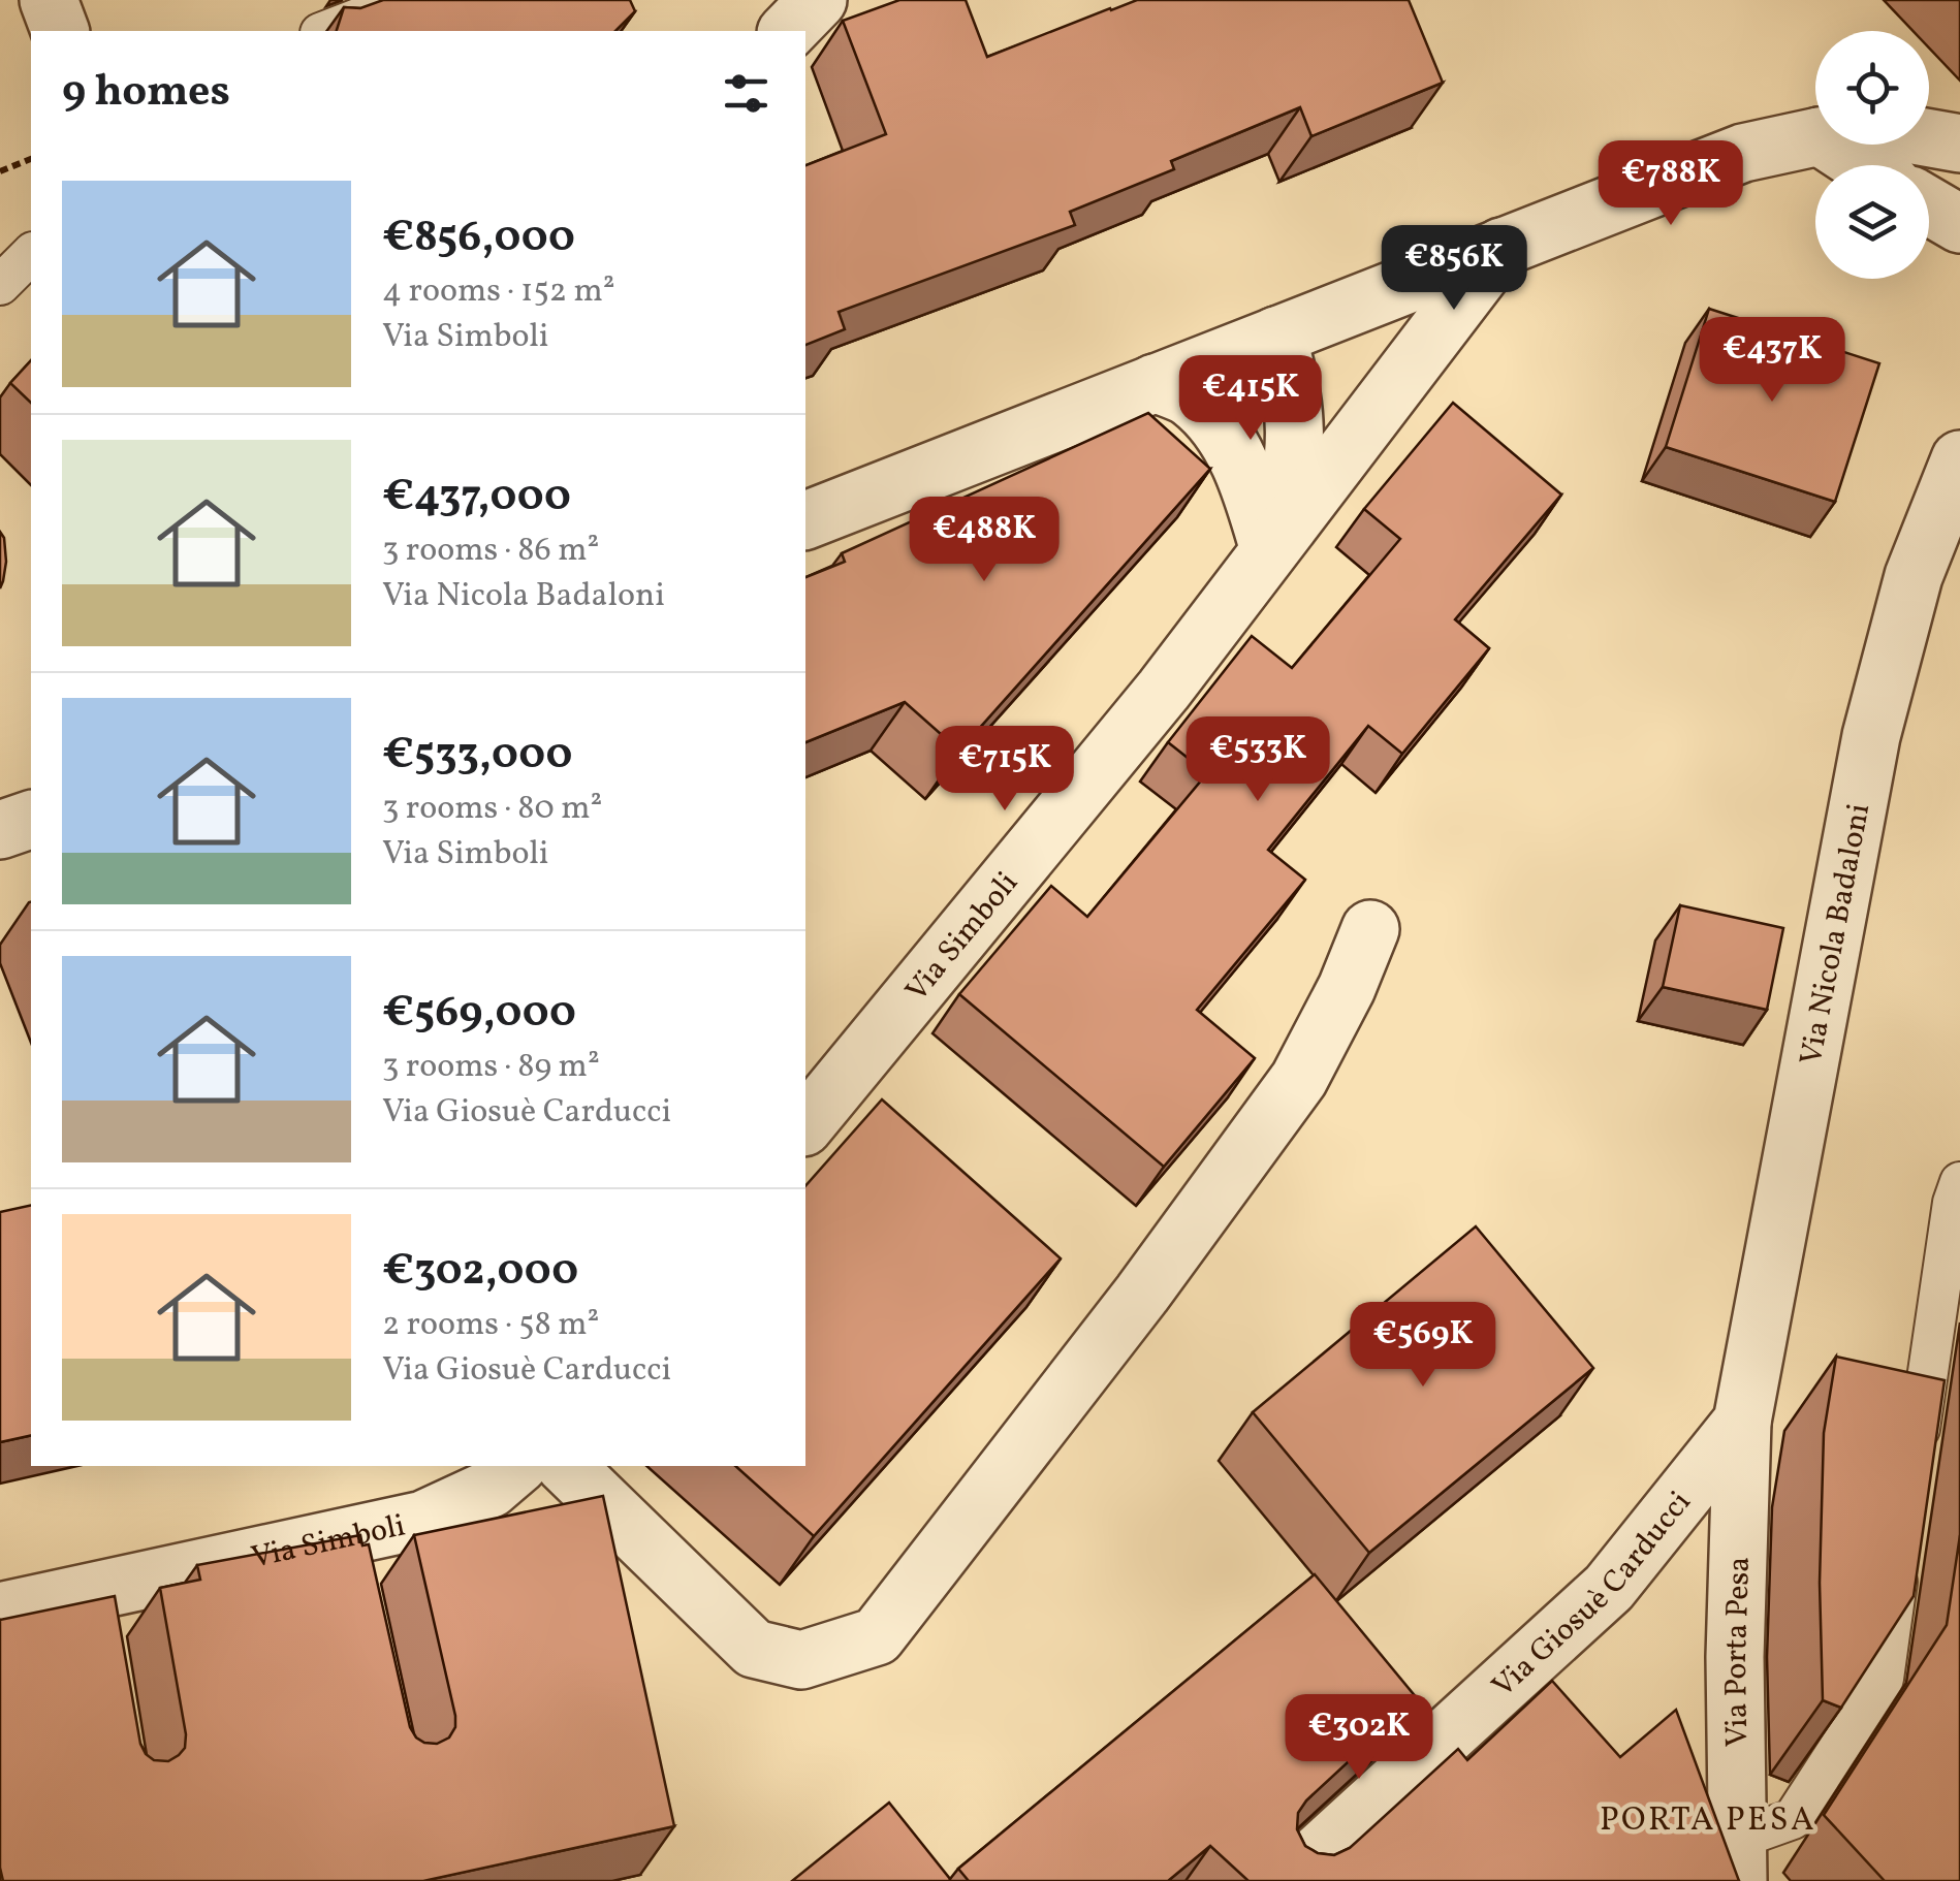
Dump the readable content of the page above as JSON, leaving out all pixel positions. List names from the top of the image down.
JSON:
{
  "streets": {
    "street": [
      "Via Nicola Badaloni",
      "Via Simboli",
      "Via Giosuè Carducci",
      "Via Porta Pesa"
    ]
  },
  "crossings": [
    ["Via Nicola Badaloni", "Via Giosuè Carducci"],
    ["Via Nicola Badaloni", "Via Porta Pesa"],
    ["Via Giosuè Carducci", "Via Porta Pesa"]
  ],
  "districts": ["PORTA PESA"],
  "page": {
    "heading": "9 homes",
    "price": [
      "€788K",
      "€856K",
      "€437K",
      "€415K",
      "€488K",
      "€533K",
      "€715K",
      "€569K",
      "€302K"
    ],
    "list": [
      {
        "name": "€856,000",
        "note": "4 rooms · 152 m² · Via Simboli"
      },
      {
        "name": "€437,000",
        "note": "3 rooms · 86 m² · Via Nicola Badaloni"
      },
      {
        "name": "€533,000",
        "note": "3 rooms · 80 m² · Via Simboli"
      },
      {
        "name": "€569,000",
        "note": "3 rooms · 89 m² · Via Giosuè Carducci"
      },
      {
        "name": "€302,000",
        "note": "2 rooms · 58 m² · Via Giosuè Carducci"
      }
    ]
  }
}
